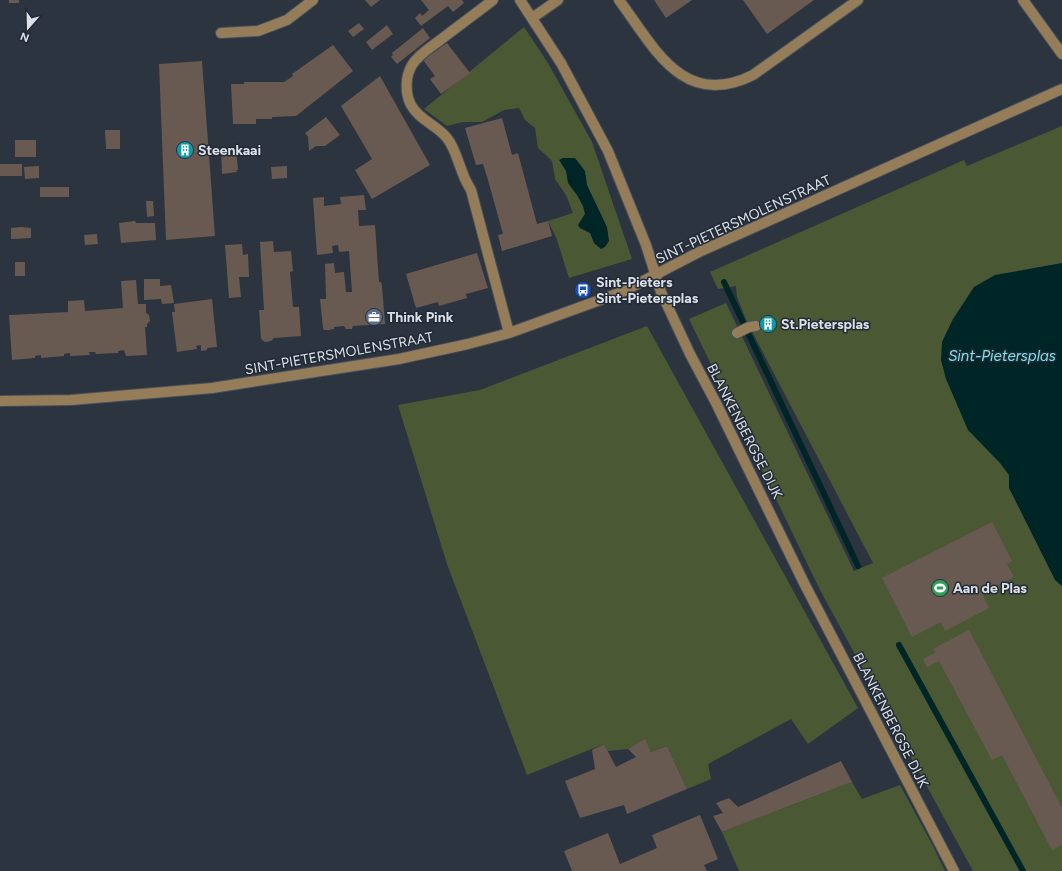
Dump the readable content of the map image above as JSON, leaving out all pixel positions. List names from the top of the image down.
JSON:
{
  "streets": {
    "street": ["SINT-PIETERSMOLENSTRAAT", "BLANKENBERGSE DIJK"]
  },
  "crossings": [
    ["SINT-PIETERSMOLENSTRAAT", "BLANKENBERGSE DIJK"]
  ],
  "water": ["Sint-Pietersplas"],
  "places": {
    "building": ["Steenkaai", "St.Pietersplas"],
    "bus stop": ["Sint-Pieters Sint-Pietersplas"],
    "office": ["Think Pink"],
    "sports": ["Aan de Plas"]
  },
  "north": "bottom"
}
